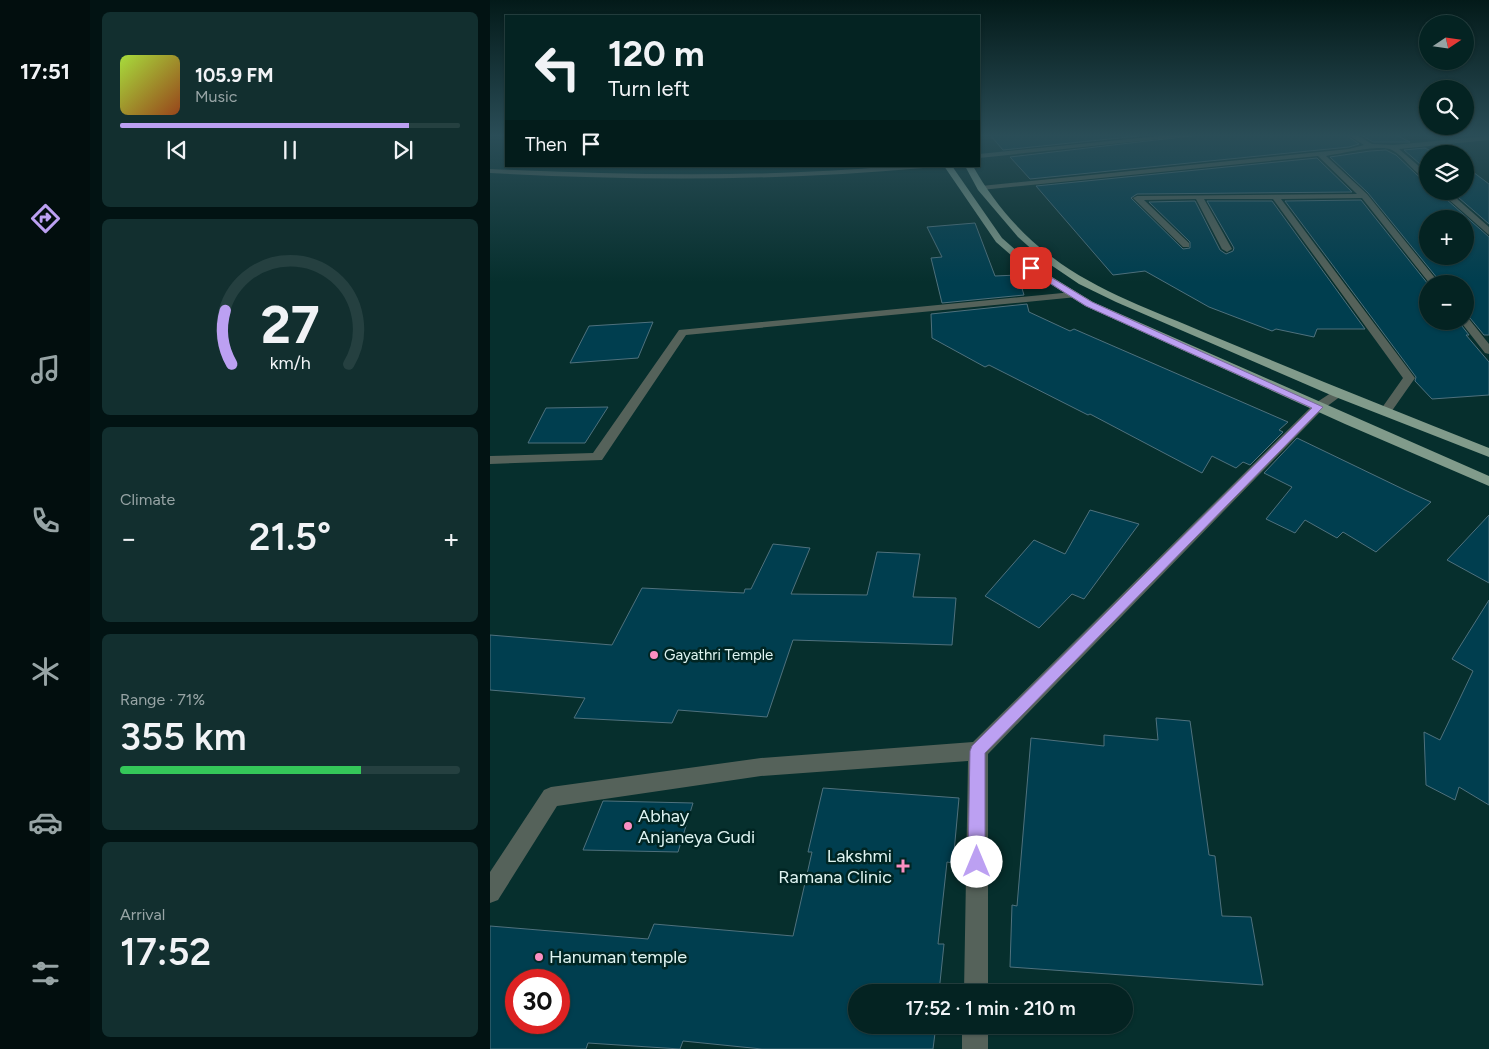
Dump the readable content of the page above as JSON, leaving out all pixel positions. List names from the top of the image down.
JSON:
{
  "places": {
    "other": ["Gayathri Temple", "Abhay Anjaneya Gudi", "Hanuman temple"],
    "health": ["Lakshmi Ramana Clinic"]
  },
  "north": "right",
  "page": {
    "tabs": "17:51",
    "map_buttons": ["+", "−"],
    "turn": ["120 m", "Turn left"],
    "song": ["105.9 FM", "Music"],
    "then": "Then",
    "tile": [
      "Climate",
      ["Range · 71%", "355 km"],
      ["Arrival", "17:52"]
    ],
    "heat": ["−", "21.5°", "+"],
    "limit": "30",
    "trip": "17:52 · 1 min · 210 m",
    "gauge": ["27", "km/h"]
  }
}
